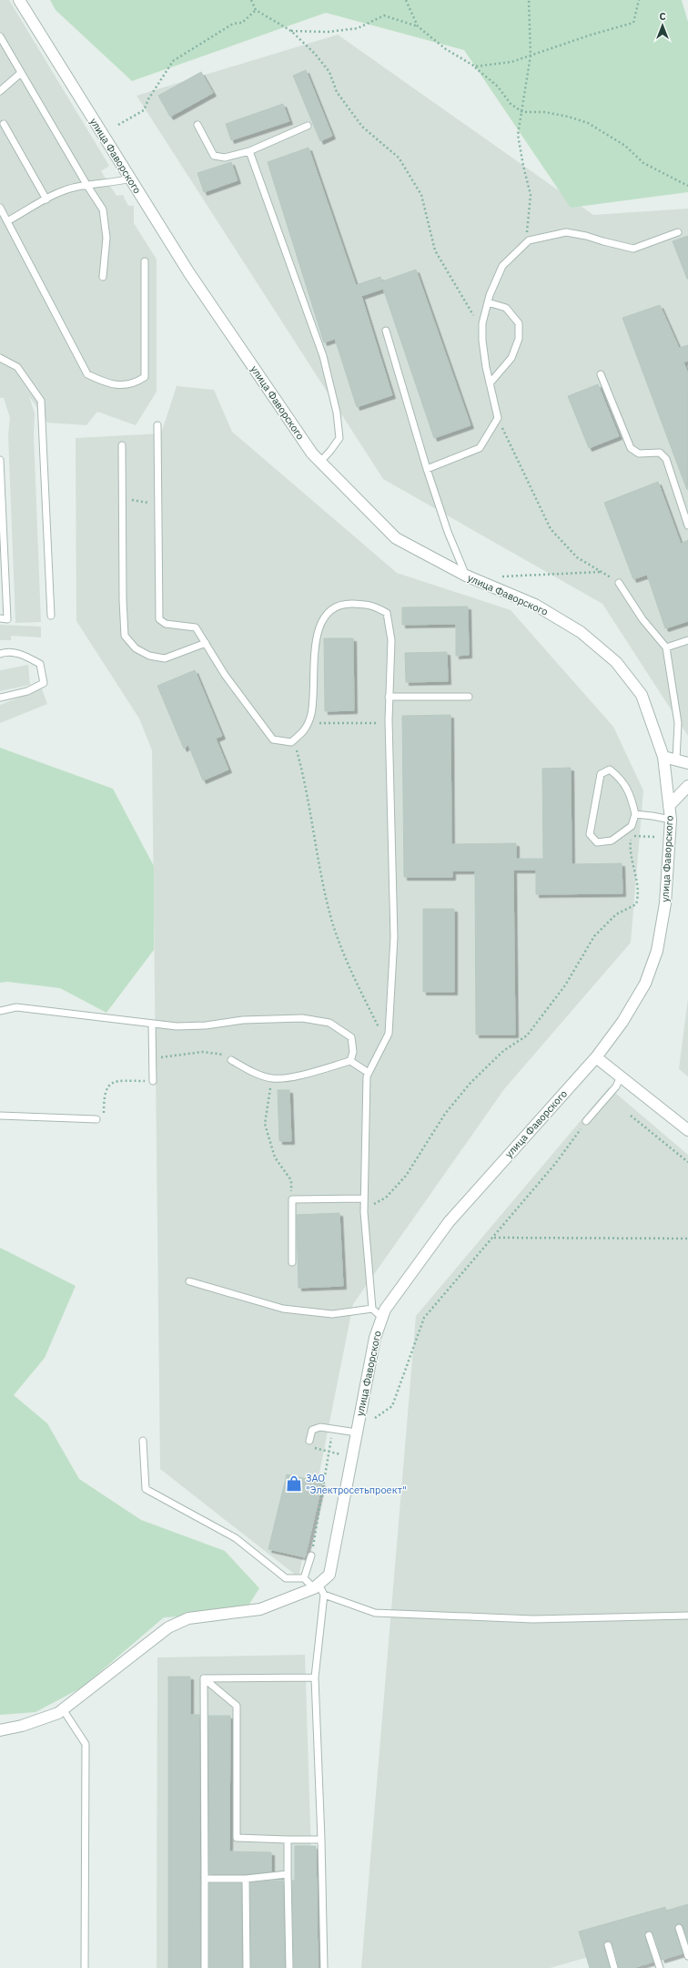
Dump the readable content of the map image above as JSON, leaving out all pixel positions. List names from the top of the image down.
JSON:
{
  "streets": {
    "street": ["улица Фаворского"]
  },
  "places": {
    "shop": ["ЗАО \"Электросетьпроект\""]
  },
  "north": "top"
}
